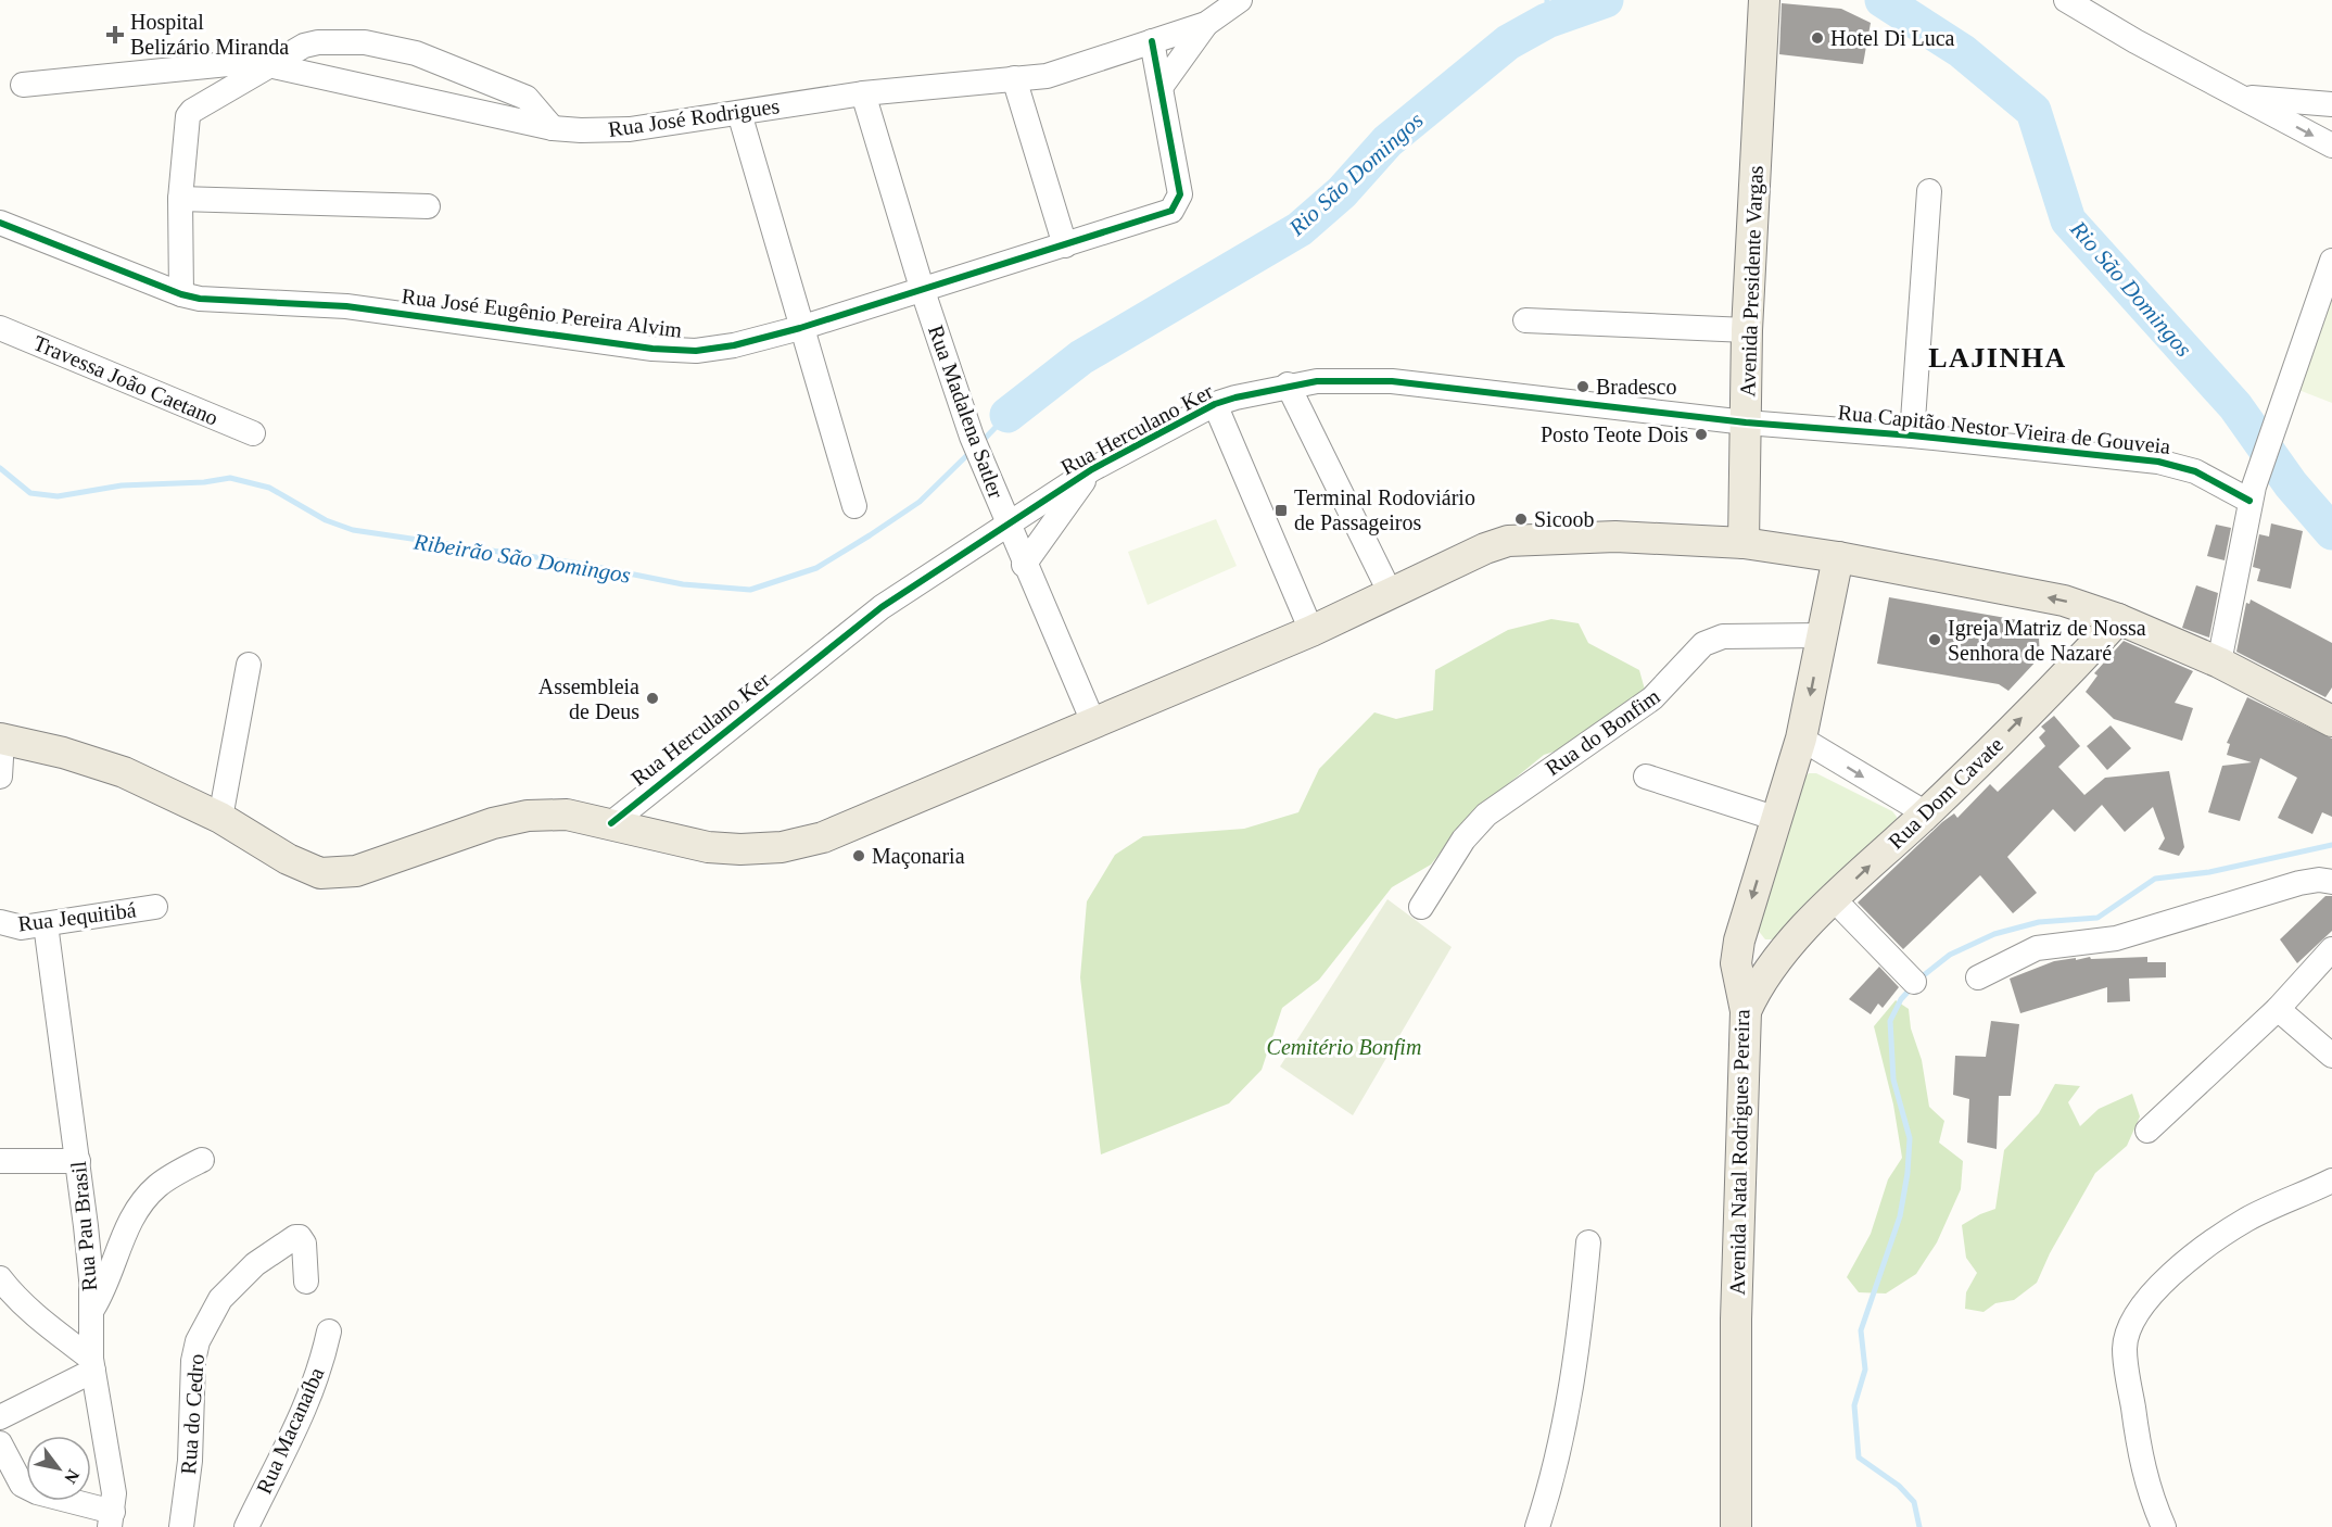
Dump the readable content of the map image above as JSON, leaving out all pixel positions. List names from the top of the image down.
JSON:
{
  "streets": {
    "main road": ["Avenida Presidente Vargas", "Rua Dom Cavate", "Avenida Natal Rodrigues Pereira"],
    "street": [
      "Rua José Rodrigues",
      "Rua José Eugênio Pereira Alvim",
      "Travessa João Caetano",
      "Rua Madalena Satler",
      "Rua Herculano Ker",
      "Rua Capitão Nestor Vieira de Gouveia",
      "Rua do Bonfim",
      "Rua Jequitibá",
      "Rua Pau Brasil",
      "Rua do Cedro",
      "Rua Macanaíba"
    ]
  },
  "crossings": [
    ["Rua José Rodrigues", "Rua José Eugênio Pereira Alvim"],
    ["Rua José Rodrigues", "Rua Madalena Satler"],
    ["Avenida Presidente Vargas", "Rua Herculano Ker"],
    ["Avenida Presidente Vargas", "Rua Capitão Nestor Vieira de Gouveia"],
    ["Rua José Eugênio Pereira Alvim", "Rua Madalena Satler"],
    ["Rua Madalena Satler", "Rua Herculano Ker"],
    ["Rua Herculano Ker", "Rua Capitão Nestor Vieira de Gouveia"],
    ["Rua do Bonfim", "Avenida Natal Rodrigues Pereira"],
    ["Rua Dom Cavate", "Avenida Natal Rodrigues Pereira"],
    ["Rua Jequitibá", "Rua Pau Brasil"]
  ],
  "one_way": ["Rua Dom Cavate"],
  "districts": ["LAJINHA"],
  "water": ["Rio São Domingos", "Ribeirão São Domingos"],
  "parks": ["Cemitério Bonfim"],
  "places": {
    "health": ["Hospital Belizário Miranda"],
    "other": [
      "Hotel Di Luca",
      "Bradesco",
      "Posto Teote Dois",
      "Sicoob",
      "Igreja Matriz de Nossa Senhora de Nazaré",
      "Assembleia de Deus",
      "Maçonaria"
    ],
    "transit": ["Terminal Rodoviário de Passageiros"]
  },
  "north": "bottom right"
}
